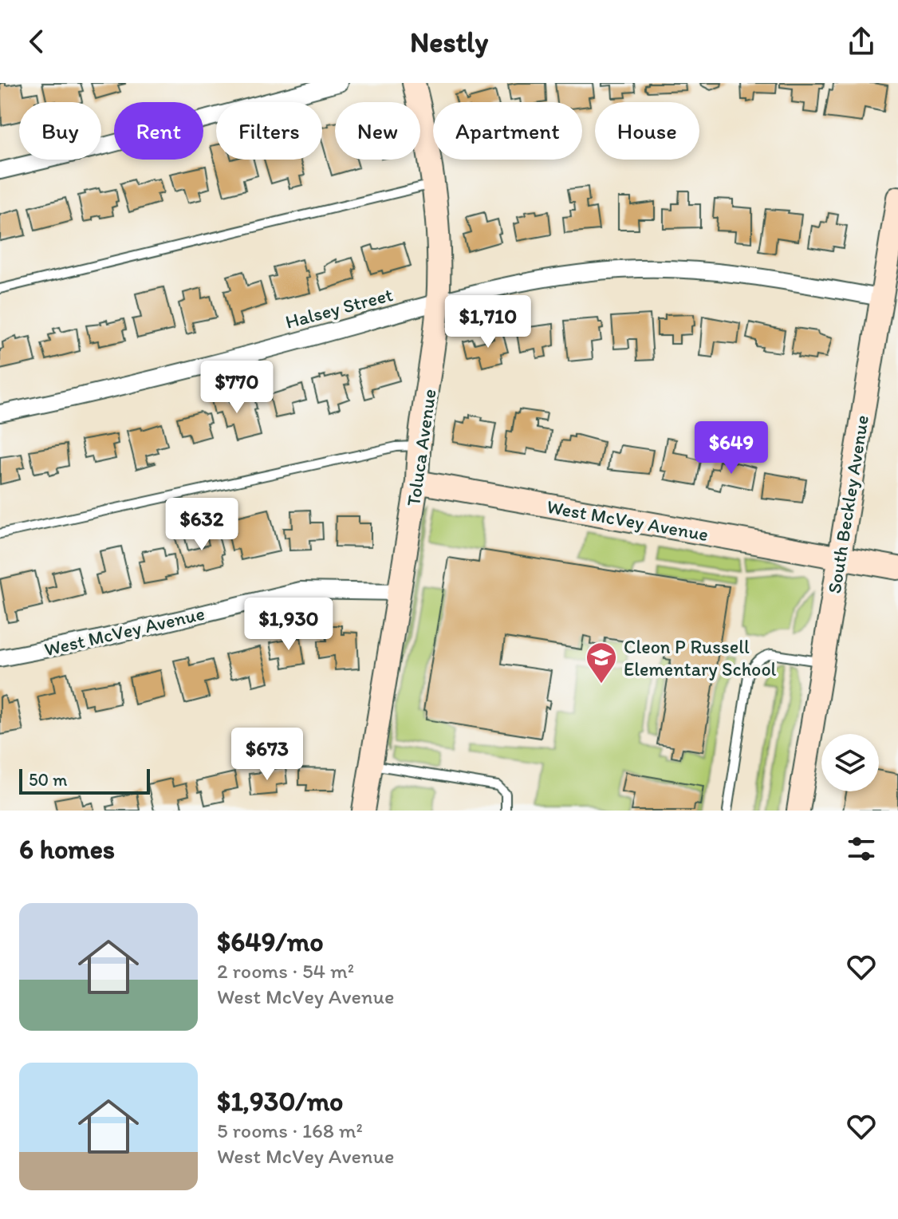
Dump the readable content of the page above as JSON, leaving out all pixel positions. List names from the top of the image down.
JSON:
{
  "streets": {
    "street": [
      "Halsey Street",
      "Toluca Avenue",
      "South Beckley Avenue",
      "West McVey Avenue"
    ]
  },
  "crossings": [
    ["Halsey Street", "Toluca Avenue"],
    ["Halsey Street", "South Beckley Avenue"],
    ["Toluca Avenue", "West McVey Avenue"],
    ["South Beckley Avenue", "West McVey Avenue"]
  ],
  "places": {
    "school or university": ["Cleon P Russell Elementary School"]
  },
  "scale_bar": "50 m",
  "page": {
    "header": "Nestly",
    "chip": [
      "Buy",
      "Rent",
      "Filters",
      "New",
      "Apartment",
      "House"
    ],
    "price": [
      "$1,710",
      "$770",
      "$649",
      "$632",
      "$1,930",
      "$673"
    ],
    "scale": "50 m",
    "heading": "6 homes",
    "list": [
      {
        "name": "$649/mo",
        "note": "2 rooms · 54 m² · West McVey Avenue"
      },
      {
        "name": "$1,930/mo",
        "note": "5 rooms · 168 m² · West McVey Avenue"
      }
    ]
  }
}
